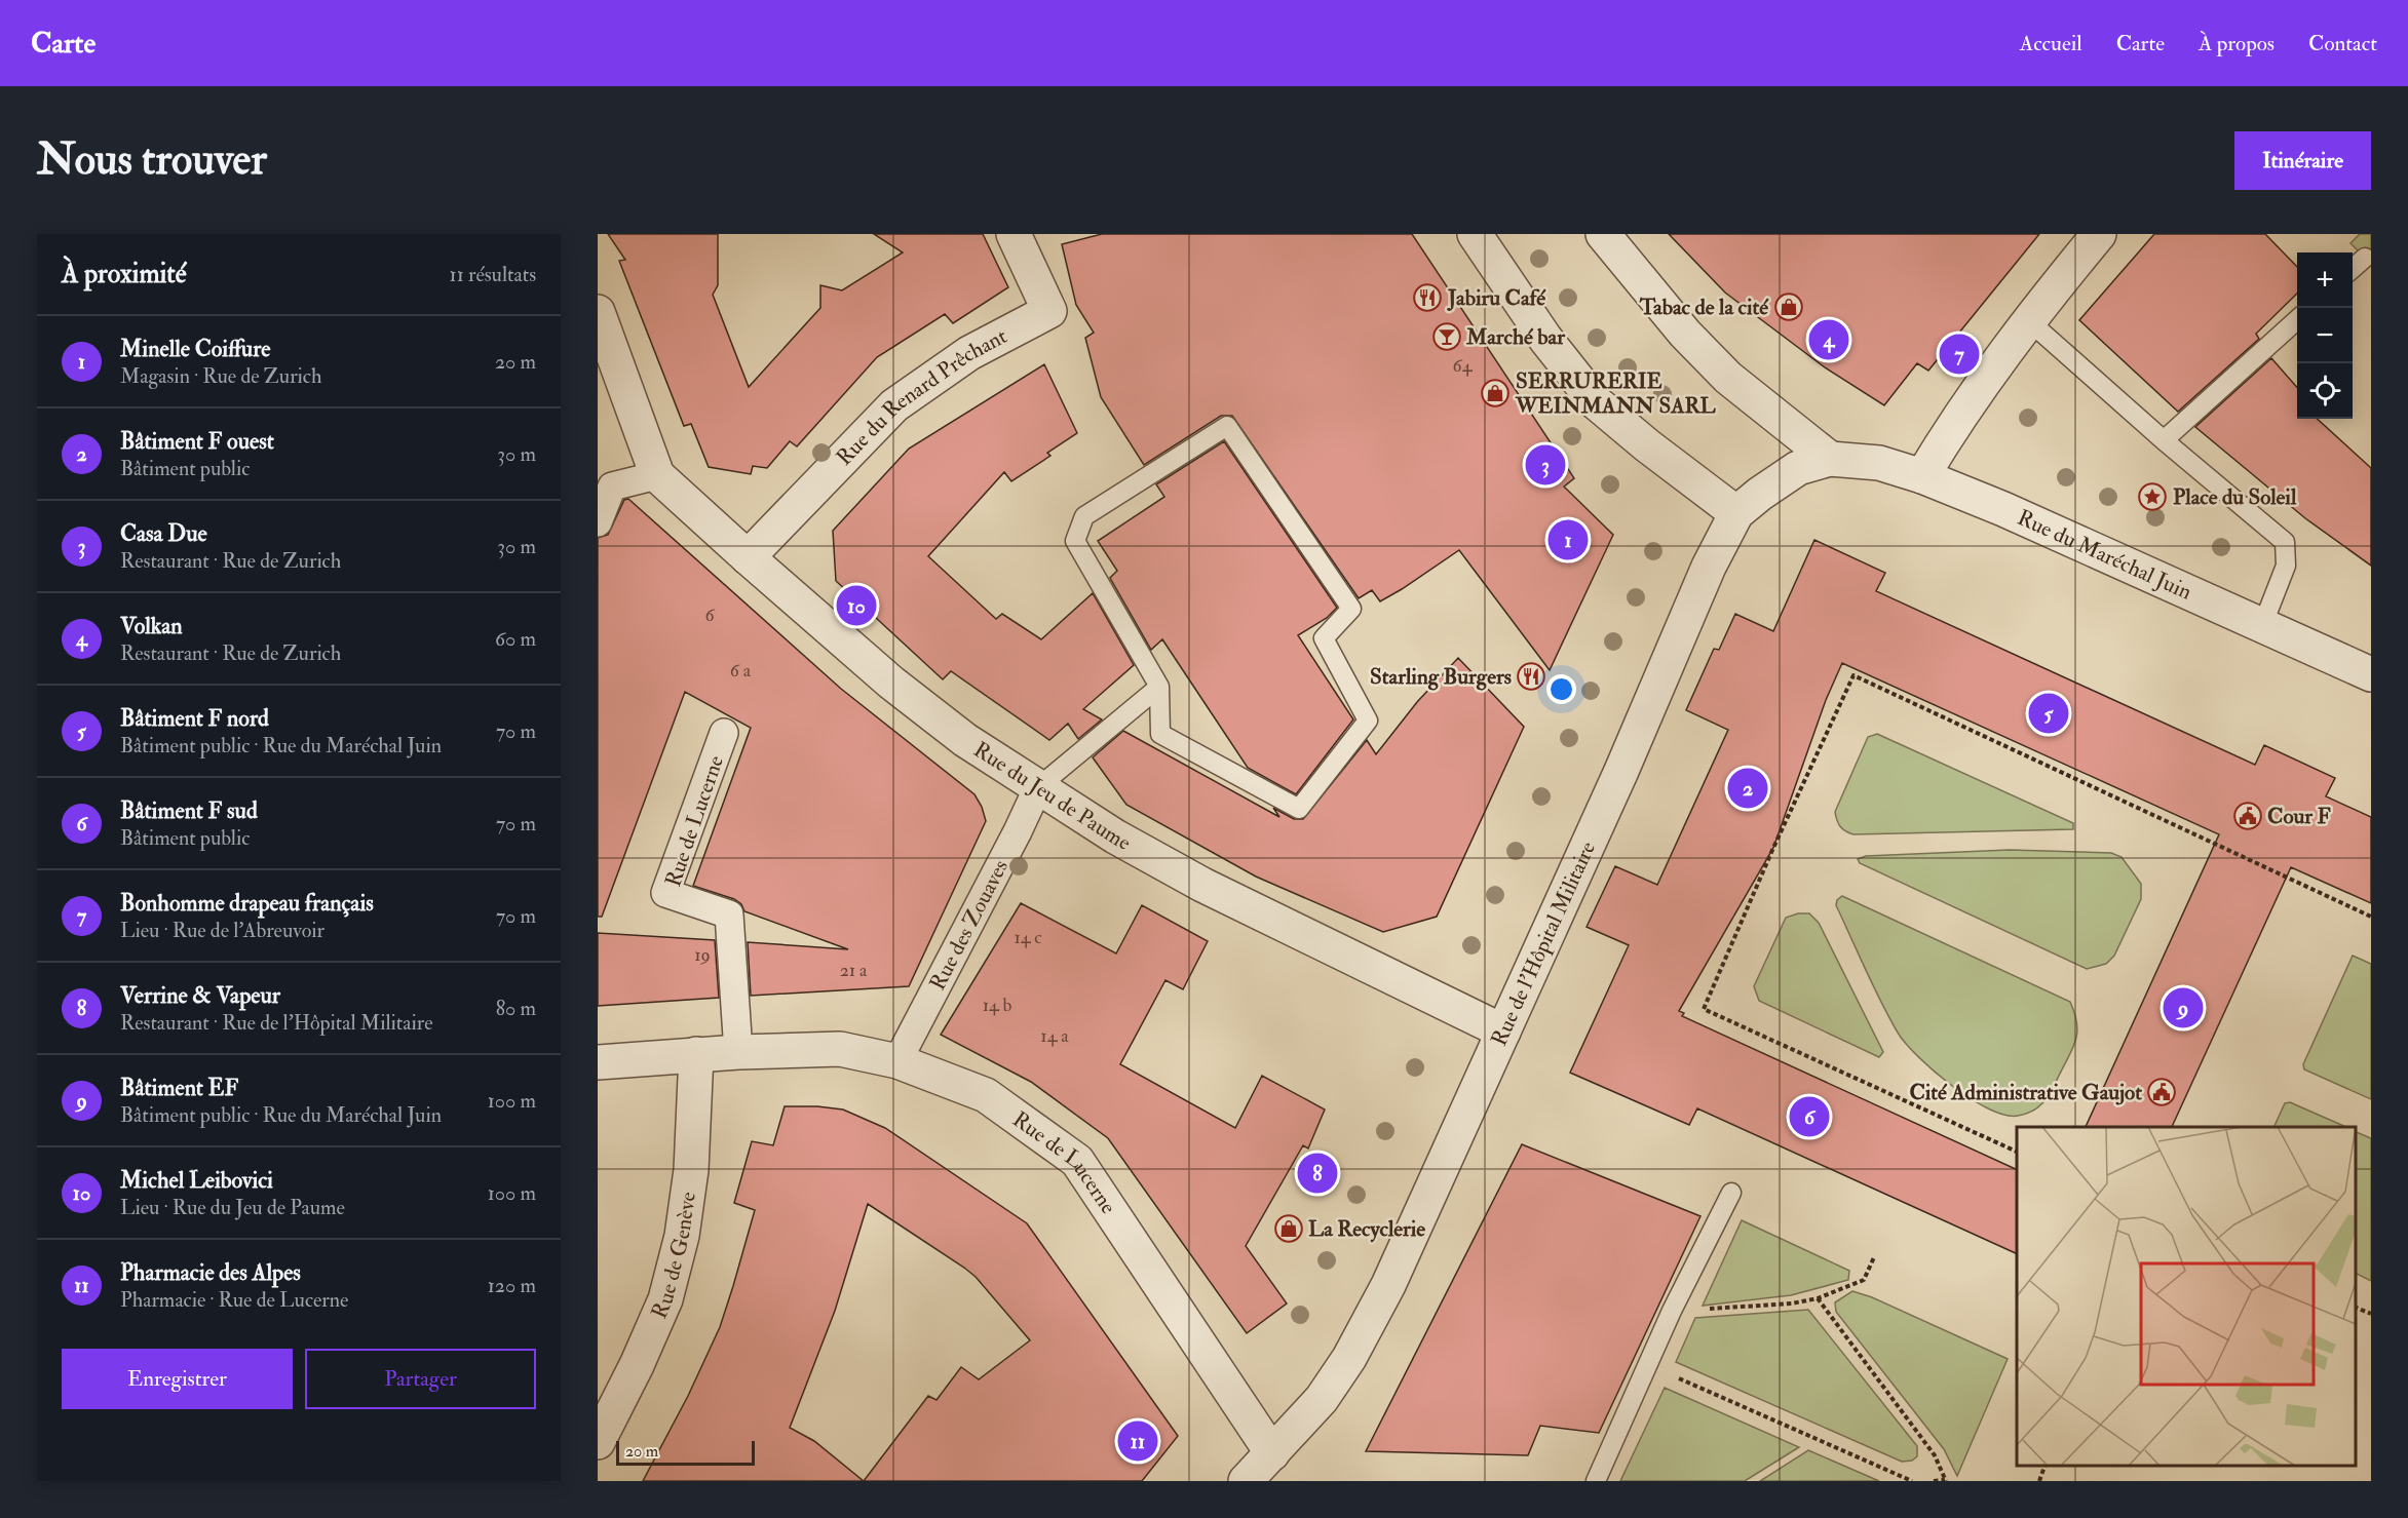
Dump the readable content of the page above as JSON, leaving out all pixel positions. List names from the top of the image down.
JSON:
{
  "streets": {
    "street": [
      "Rue du Renard Prêchant",
      "Rue du Maréchal Juin",
      "Rue du Jeu de Paume",
      "Rue de Lucerne",
      "Rue des Zouaves",
      "Rue de l'Hôpital Militaire",
      "Rue de Genève"
    ]
  },
  "crossings": [
    ["Rue du Renard Prêchant", "Rue du Jeu de Paume"],
    ["Rue du Maréchal Juin", "Rue de l'Hôpital Militaire"],
    ["Rue du Jeu de Paume", "Rue des Zouaves"],
    ["Rue du Jeu de Paume", "Rue de l'Hôpital Militaire"],
    ["Rue de Lucerne", "Rue des Zouaves"],
    ["Rue de Lucerne", "Rue de l'Hôpital Militaire"],
    ["Rue de Lucerne", "Rue de Genève"]
  ],
  "places": {
    "restaurant": ["Jabiru Café", "Starling Burgers"],
    "shop": ["Tabac de la cité", "SERRURERIE WEINMANN SARL", "La Recyclerie"],
    "bar": ["Marché bar"],
    "place": ["Place du Soleil"],
    "public building": ["Cour F", "Cité Administrative Gaujot"]
  },
  "house_numbers": [
    "64",
    "6",
    "6 a",
    "14 c",
    "19",
    "21 a",
    "14 b",
    "14 a"
  ],
  "scale_bar": "20 m",
  "page": {
    "header": "Carte",
    "nav": [
      "Accueil",
      "Carte",
      "À propos",
      "Contact"
    ],
    "buttons": [
      "Itinéraire",
      ["Enregistrer", "Partager"]
    ],
    "title": "Nous trouver",
    "heading": ["À proximité", "11 résultats"],
    "map_buttons": ["+", "−"],
    "list": [
      {
        "mark": "1",
        "name": "Minelle Coiffure",
        "note": "Magasin · Rue de Zurich",
        "value": "20 m"
      },
      {
        "mark": "2",
        "name": "Bâtiment F ouest",
        "note": "Bâtiment public",
        "value": "30 m"
      },
      {
        "mark": "3",
        "name": "Casa Due",
        "note": "Restaurant · Rue de Zurich",
        "value": "30 m"
      },
      {
        "mark": "4",
        "name": "Volkan",
        "note": "Restaurant · Rue de Zurich",
        "value": "60 m"
      },
      {
        "mark": "5",
        "name": "Bâtiment F nord",
        "note": "Bâtiment public · Rue du Maréchal Juin",
        "value": "70 m"
      },
      {
        "mark": "6",
        "name": "Bâtiment F sud",
        "note": "Bâtiment public",
        "value": "70 m"
      },
      {
        "mark": "7",
        "name": "Bonhomme drapeau français",
        "note": "Lieu · Rue de l'Abreuvoir",
        "value": "70 m"
      },
      {
        "mark": "8",
        "name": "Verrine & Vapeur",
        "note": "Restaurant · Rue de l'Hôpital Militaire",
        "value": "80 m"
      },
      {
        "mark": "9",
        "name": "Bâtiment EF",
        "note": "Bâtiment public · Rue du Maréchal Juin",
        "value": "100 m"
      },
      {
        "mark": "10",
        "name": "Michel Leibovici",
        "note": "Lieu · Rue du Jeu de Paume",
        "value": "100 m"
      },
      {
        "mark": "11",
        "name": "Pharmacie des Alpes",
        "note": "Pharmacie · Rue de Lucerne",
        "value": "120 m"
      }
    ],
    "pins": [
      "4",
      "7",
      "3",
      "1",
      "10",
      "5",
      "2",
      "9",
      "6",
      "8",
      "11"
    ],
    "scale": "20 m"
  }
}
